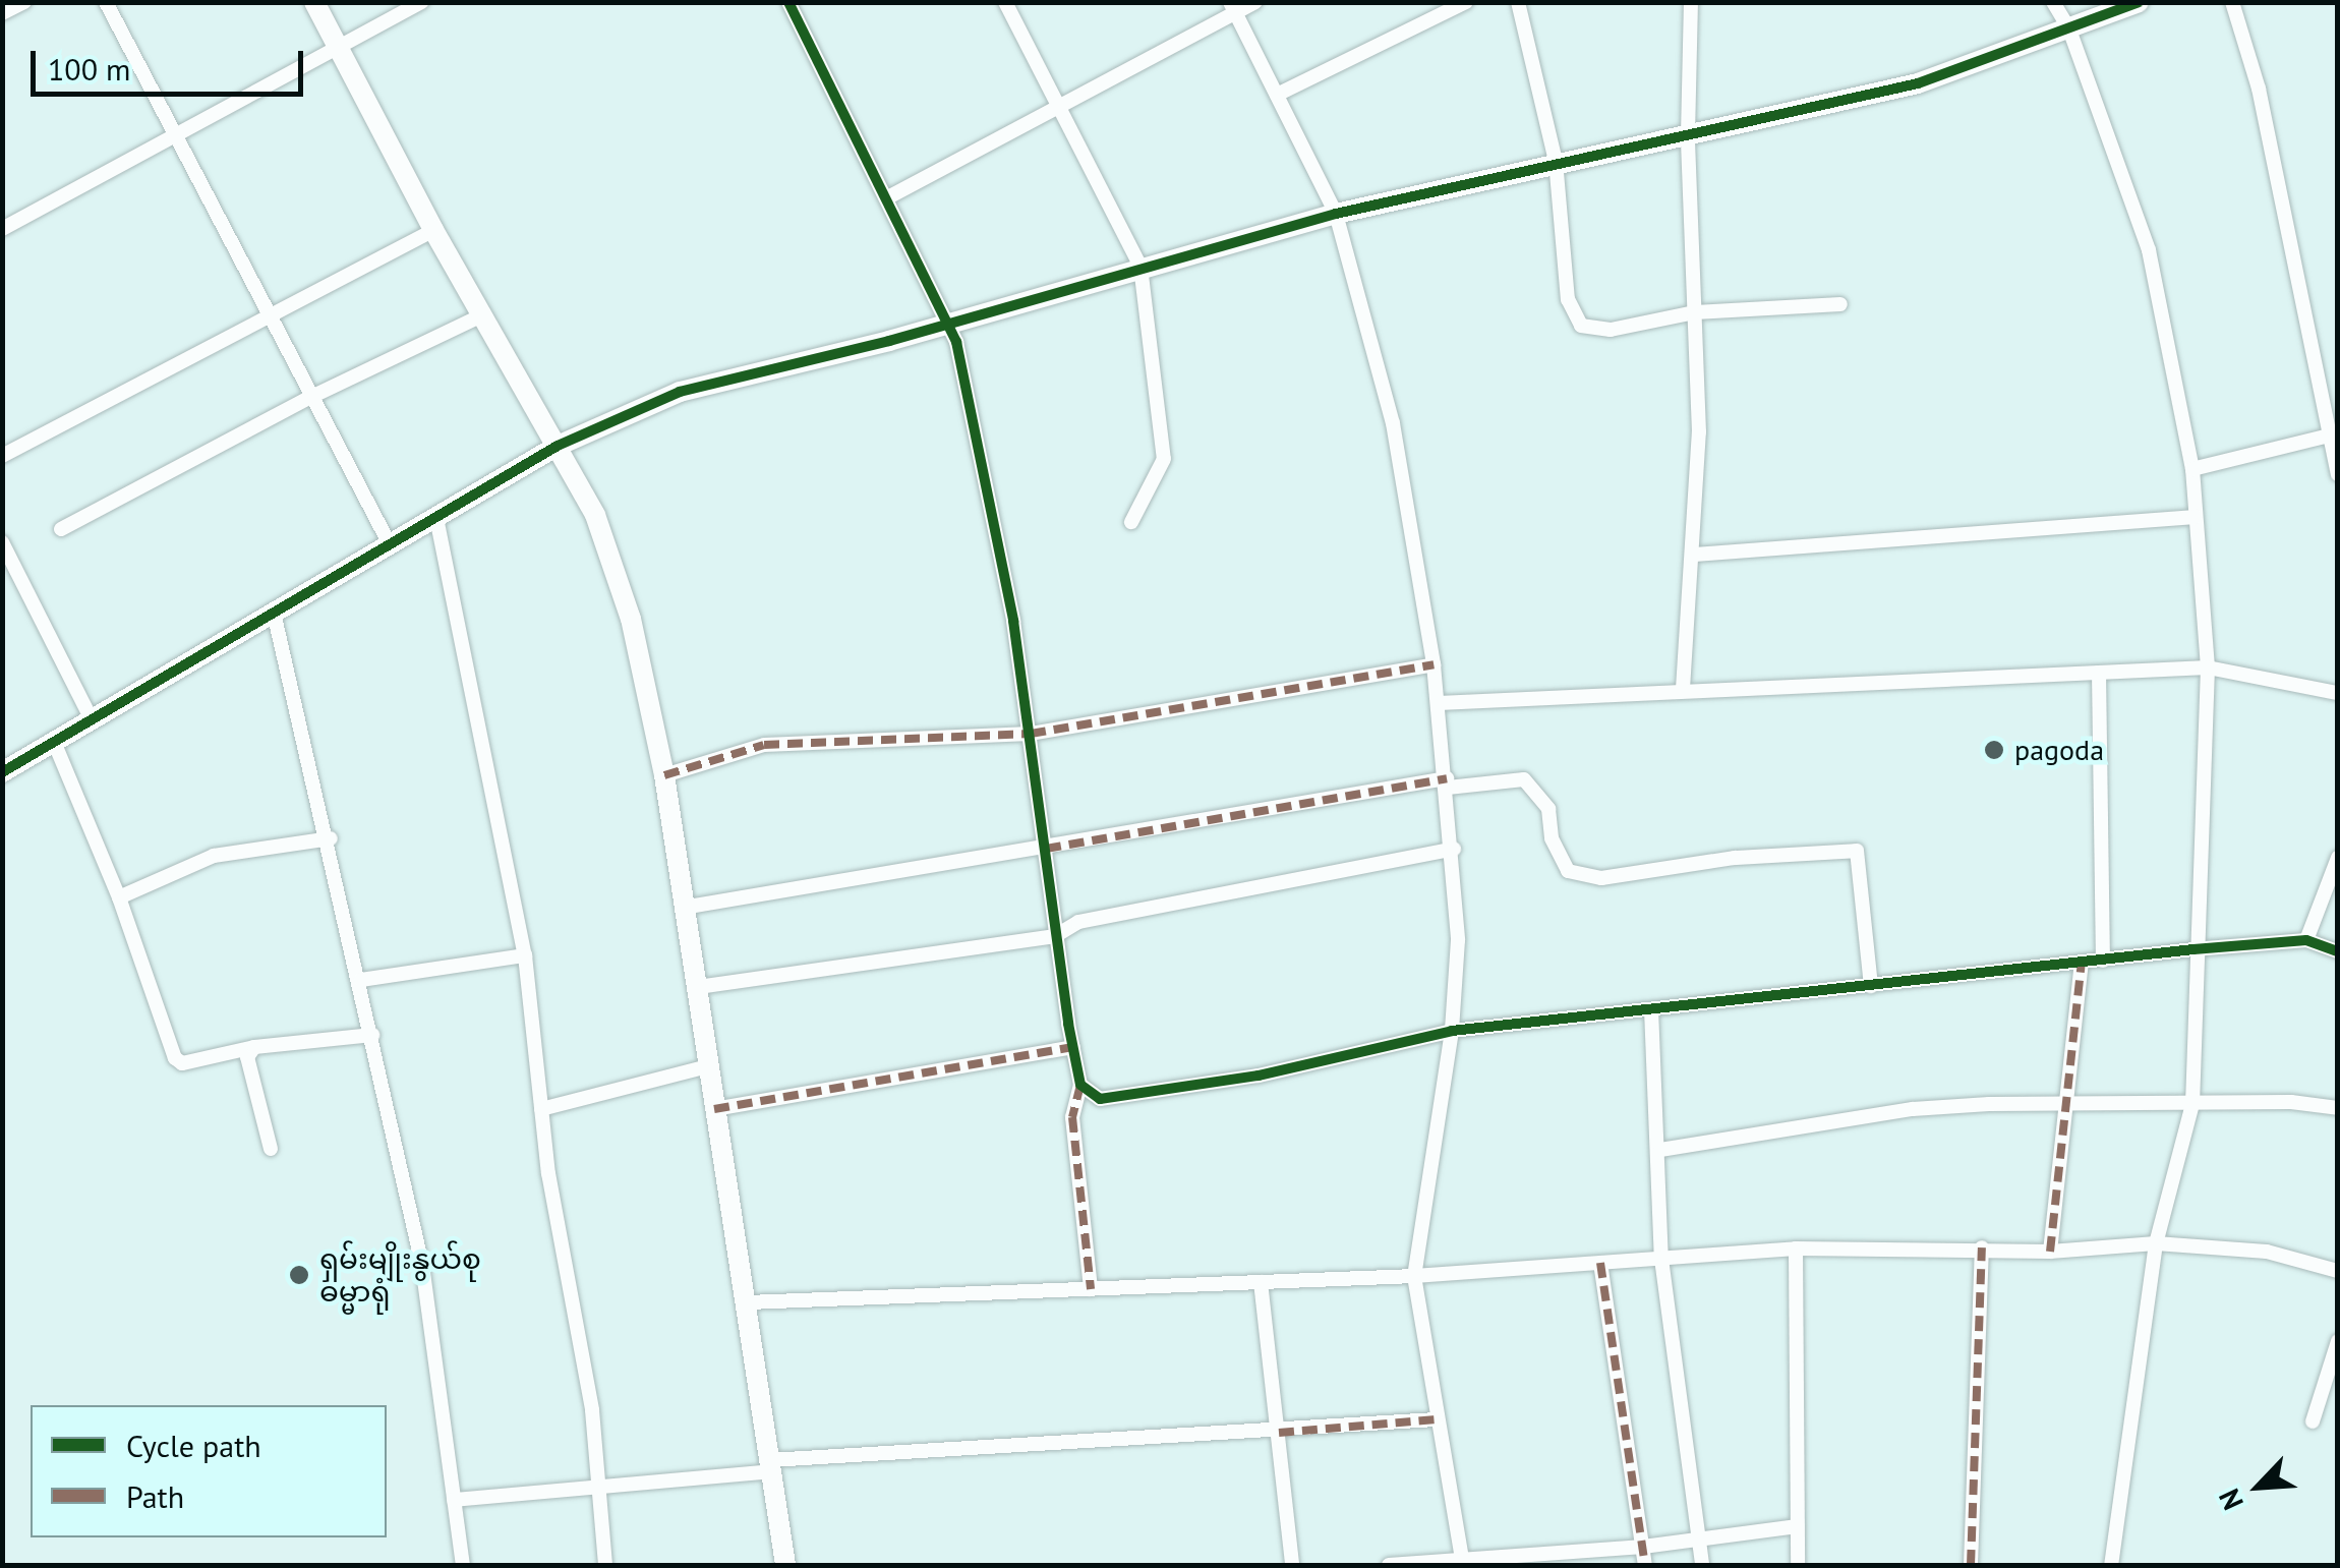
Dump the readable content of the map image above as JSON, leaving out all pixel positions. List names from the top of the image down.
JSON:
{
  "places": ["pagoda", "ရှမ်းမျိုးနွယ်စု ဓမ္မာရုံ"],
  "legend": ["Cycle path", "Path"],
  "scale_bar": "100 m",
  "north": "bottom left"
}
